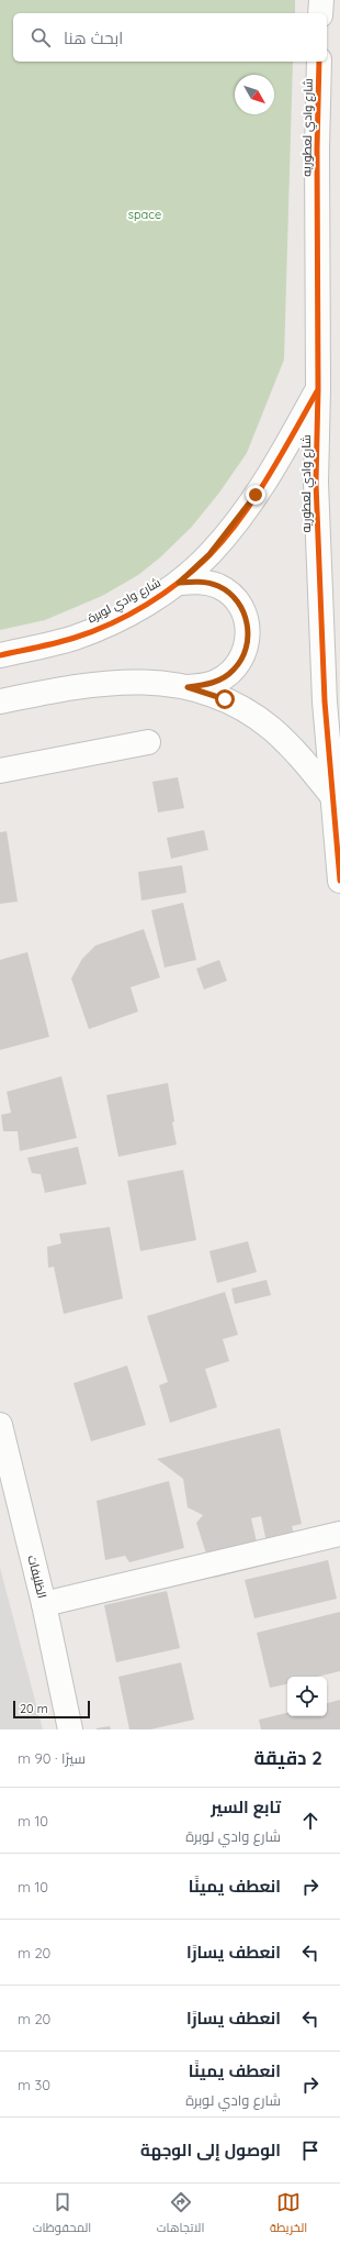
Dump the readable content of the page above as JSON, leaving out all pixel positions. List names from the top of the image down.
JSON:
{
  "streets": {
    "street": ["شارع وادي لعطوريه", "شارع وادي لوبرة", "الظليفات"]
  },
  "crossings": [
    ["شارع وادي لعطوريه", "شارع وادي لوبرة"]
  ],
  "parks": ["space"],
  "scale_bar": "20 m",
  "north": "bottom right",
  "page": {
    "search": "ابحث هنا",
    "scale": "20 m",
    "heading": ["2 دقيقة", "سيرًا · 90 m"],
    "list": [
      ["تابع السير", "شارع وادي لوبرة", "10 m"],
      ["انعطف يمينًا", "10 m"],
      ["انعطف يسارًا", "20 m"],
      ["انعطف يسارًا", "20 m"],
      ["انعطف يمينًا", "شارع وادي لوبرة", "30 m"],
      "الوصول إلى الوجهة"
    ],
    "nav": ["الخريطة", "الاتجاهات", "المحفوظات"]
  }
}
